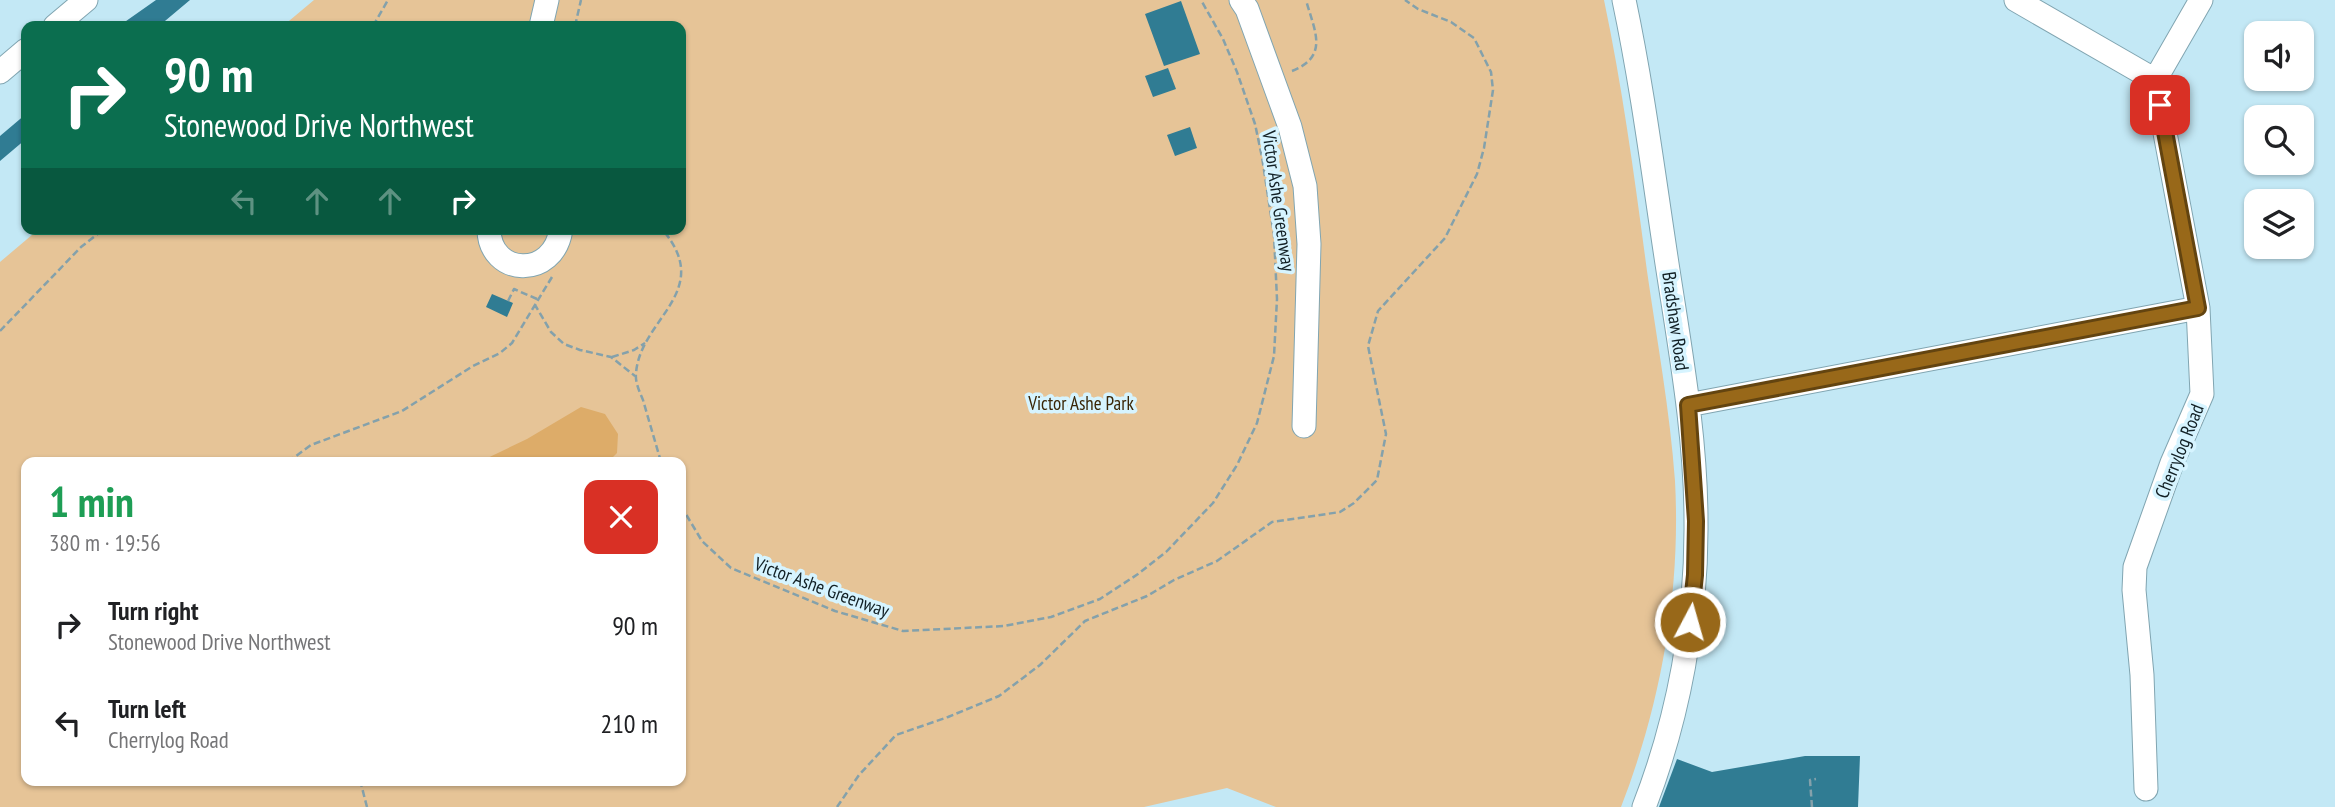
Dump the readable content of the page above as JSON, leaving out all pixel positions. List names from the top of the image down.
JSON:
{
  "streets": {
    "street": ["Bradshaw Road", "Cherrylog Road"],
    "path": ["Victor Ashe Greenway"]
  },
  "parks": ["Victor Ashe Park"],
  "page": {
    "turn": ["90 m", "Stonewood Drive Northwest"],
    "heading": ["1 min", "380 m · 19:56"],
    "list": [
      {
        "name": "Turn right",
        "note": "Stonewood Drive Northwest",
        "value": "90 m"
      },
      {
        "name": "Turn left",
        "note": "Cherrylog Road",
        "value": "210 m"
      }
    ]
  }
}
